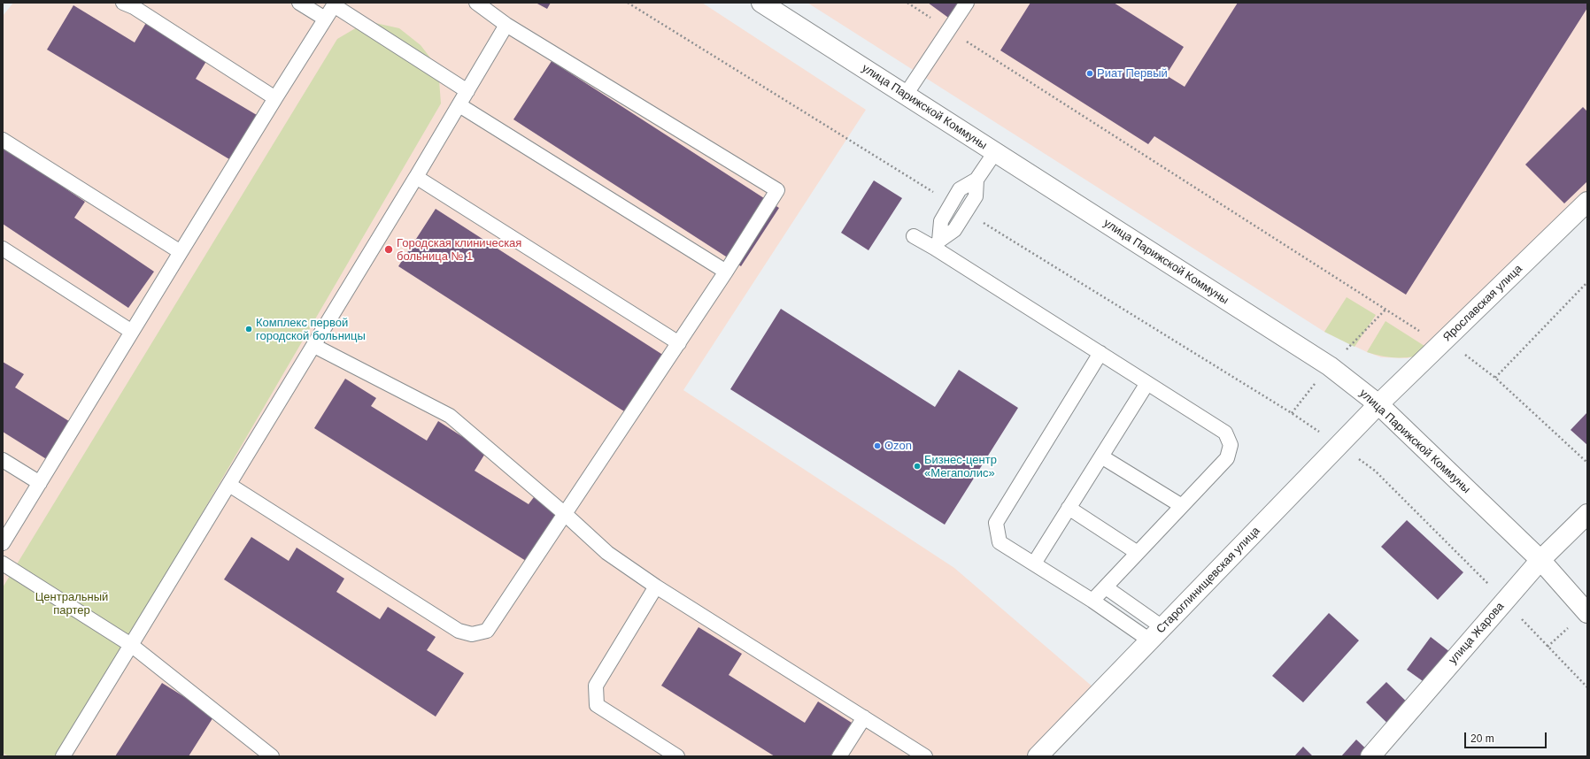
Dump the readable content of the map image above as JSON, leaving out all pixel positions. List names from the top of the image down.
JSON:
{
  "streets": {
    "main road": [
      "улица Парижской Коммуны",
      "Ярославская улица",
      "Староглинищевская улица",
      "улица Жарова"
    ]
  },
  "crossings": [
    ["улица Парижской Коммуны", "Ярославская улица"],
    ["улица Парижской Коммуны", "Староглинищевская улица"],
    ["улица Парижской Коммуны", "улица Жарова"],
    ["Ярославская улица", "Староглинищевская улица"]
  ],
  "parks": ["Центральный партер"],
  "places": [
    "Риат Первый",
    "Городская клиническая больница № 1",
    "Комплекс первой городской больницы",
    "Ozon",
    "Бизнес-центр «Мегаполис»"
  ],
  "scale_bar": "20 m"
}
